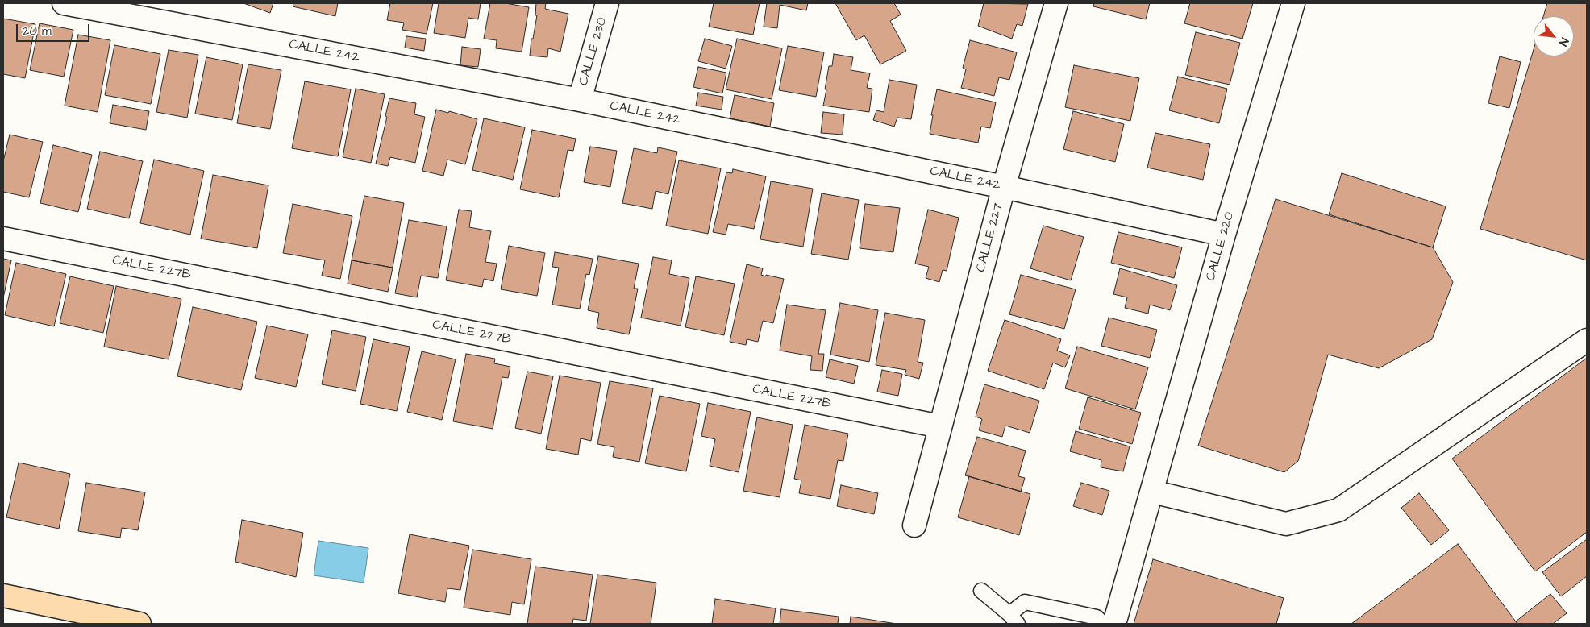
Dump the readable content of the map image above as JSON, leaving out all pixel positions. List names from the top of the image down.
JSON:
{
  "streets": {
    "street": [
      "CALLE 242",
      "CALLE 230",
      "CALLE 227",
      "CALLE 220",
      "CALLE 227B"
    ]
  },
  "crossings": [
    ["CALLE 242", "CALLE 230"],
    ["CALLE 242", "CALLE 227"],
    ["CALLE 242", "CALLE 220"],
    ["CALLE 227", "CALLE 227B"]
  ],
  "scale_bar": "20 m",
  "north": "bottom right"
}
